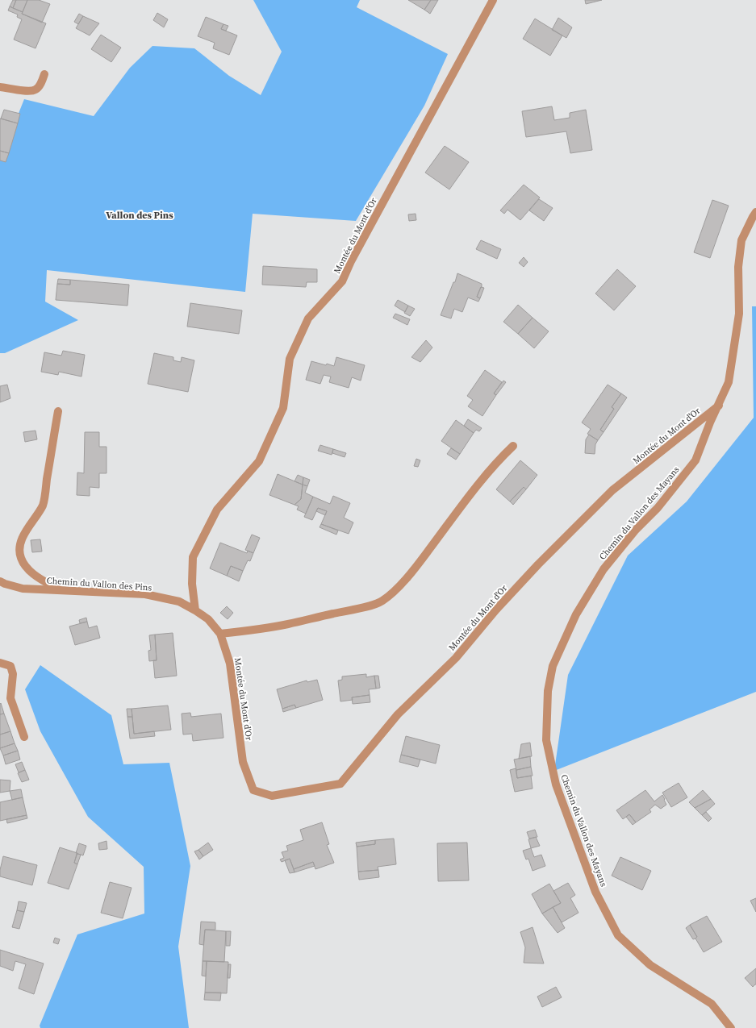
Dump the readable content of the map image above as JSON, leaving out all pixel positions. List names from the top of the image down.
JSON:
{
  "streets": {
    "street": ["Montée du Mont d'Or", "Chemin du Vallon des Mayans", "Chemin du Vallon des Pins"]
  },
  "crossings": [
    ["Montée du Mont d'Or", "Chemin du Vallon des Mayans"],
    ["Montée du Mont d'Or", "Chemin du Vallon des Pins"]
  ],
  "districts": ["Vallon des Pins"]
}
